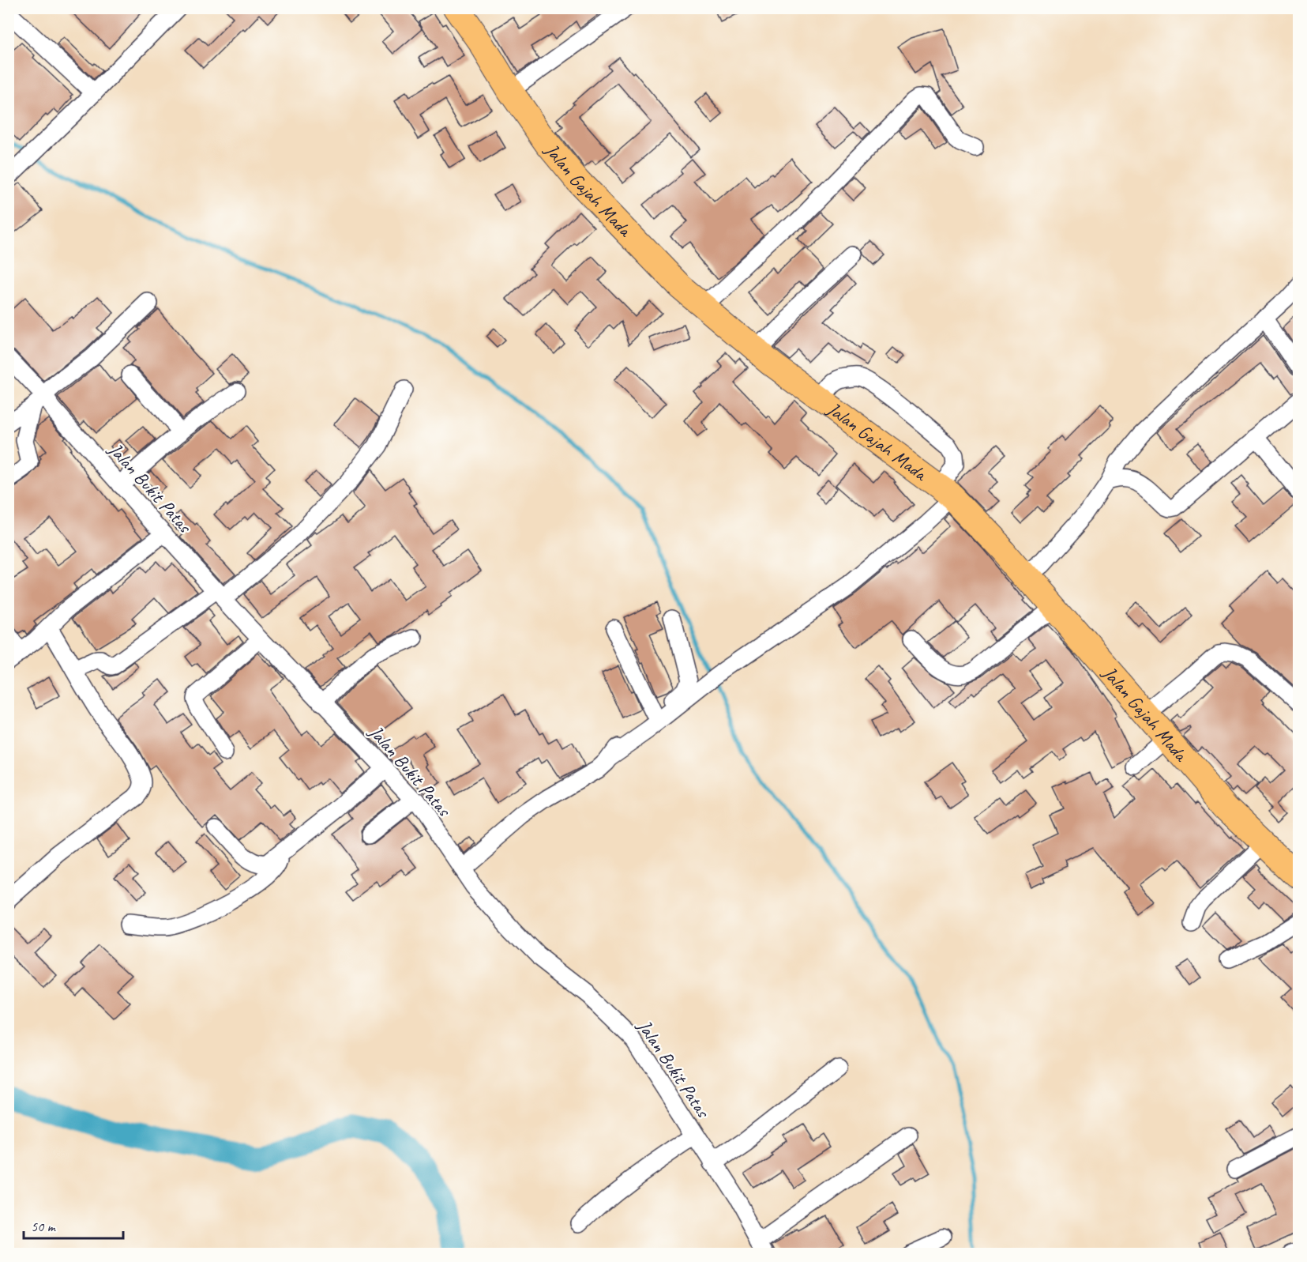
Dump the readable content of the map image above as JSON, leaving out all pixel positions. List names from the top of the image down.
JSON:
{
  "streets": {
    "highway": ["Jalan Gajah Mada"],
    "street": ["Jalan Bukit Patas"]
  },
  "scale_bar": "50 m"
}
